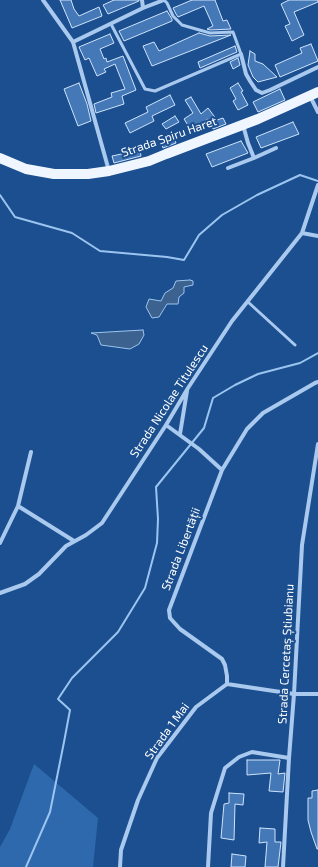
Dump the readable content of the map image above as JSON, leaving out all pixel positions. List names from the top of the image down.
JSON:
{
  "streets": {
    "main road": ["Strada Spiru Haret"],
    "street": [
      "Strada Nicolae Titulescu",
      "Strada Libertății",
      "Strada Cercetaș Știubianu",
      "Strada 1 Mai"
    ]
  },
  "crossings": [
    ["Strada Libertății", "Strada 1 Mai"]
  ]
}
